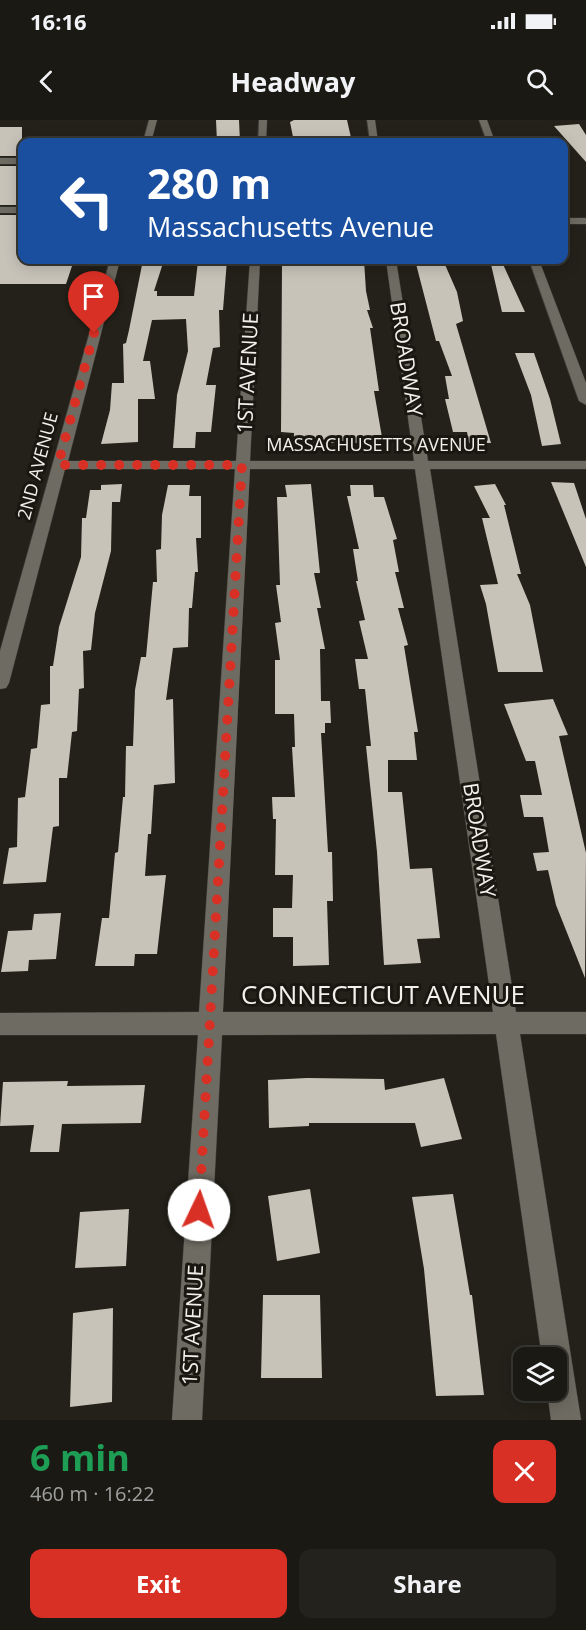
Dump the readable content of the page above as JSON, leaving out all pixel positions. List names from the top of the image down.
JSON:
{
  "streets": {
    "street": [
      "BROADWAY",
      "1ST AVENUE",
      "MASSACHUSETTS AVENUE",
      "2ND AVENUE",
      "CONNECTICUT AVENUE"
    ]
  },
  "crossings": [
    ["BROADWAY", "MASSACHUSETTS AVENUE"],
    ["BROADWAY", "CONNECTICUT AVENUE"],
    ["1ST AVENUE", "MASSACHUSETTS AVENUE"],
    ["1ST AVENUE", "CONNECTICUT AVENUE"],
    ["MASSACHUSETTS AVENUE", "2ND AVENUE"]
  ],
  "page": {
    "status": "16:16",
    "header": "Headway",
    "turn": ["280 m", "Massachusetts Avenue"],
    "heading": ["6 min", "460 m · 16:22"],
    "buttons": ["Exit", "Share"]
  }
}
